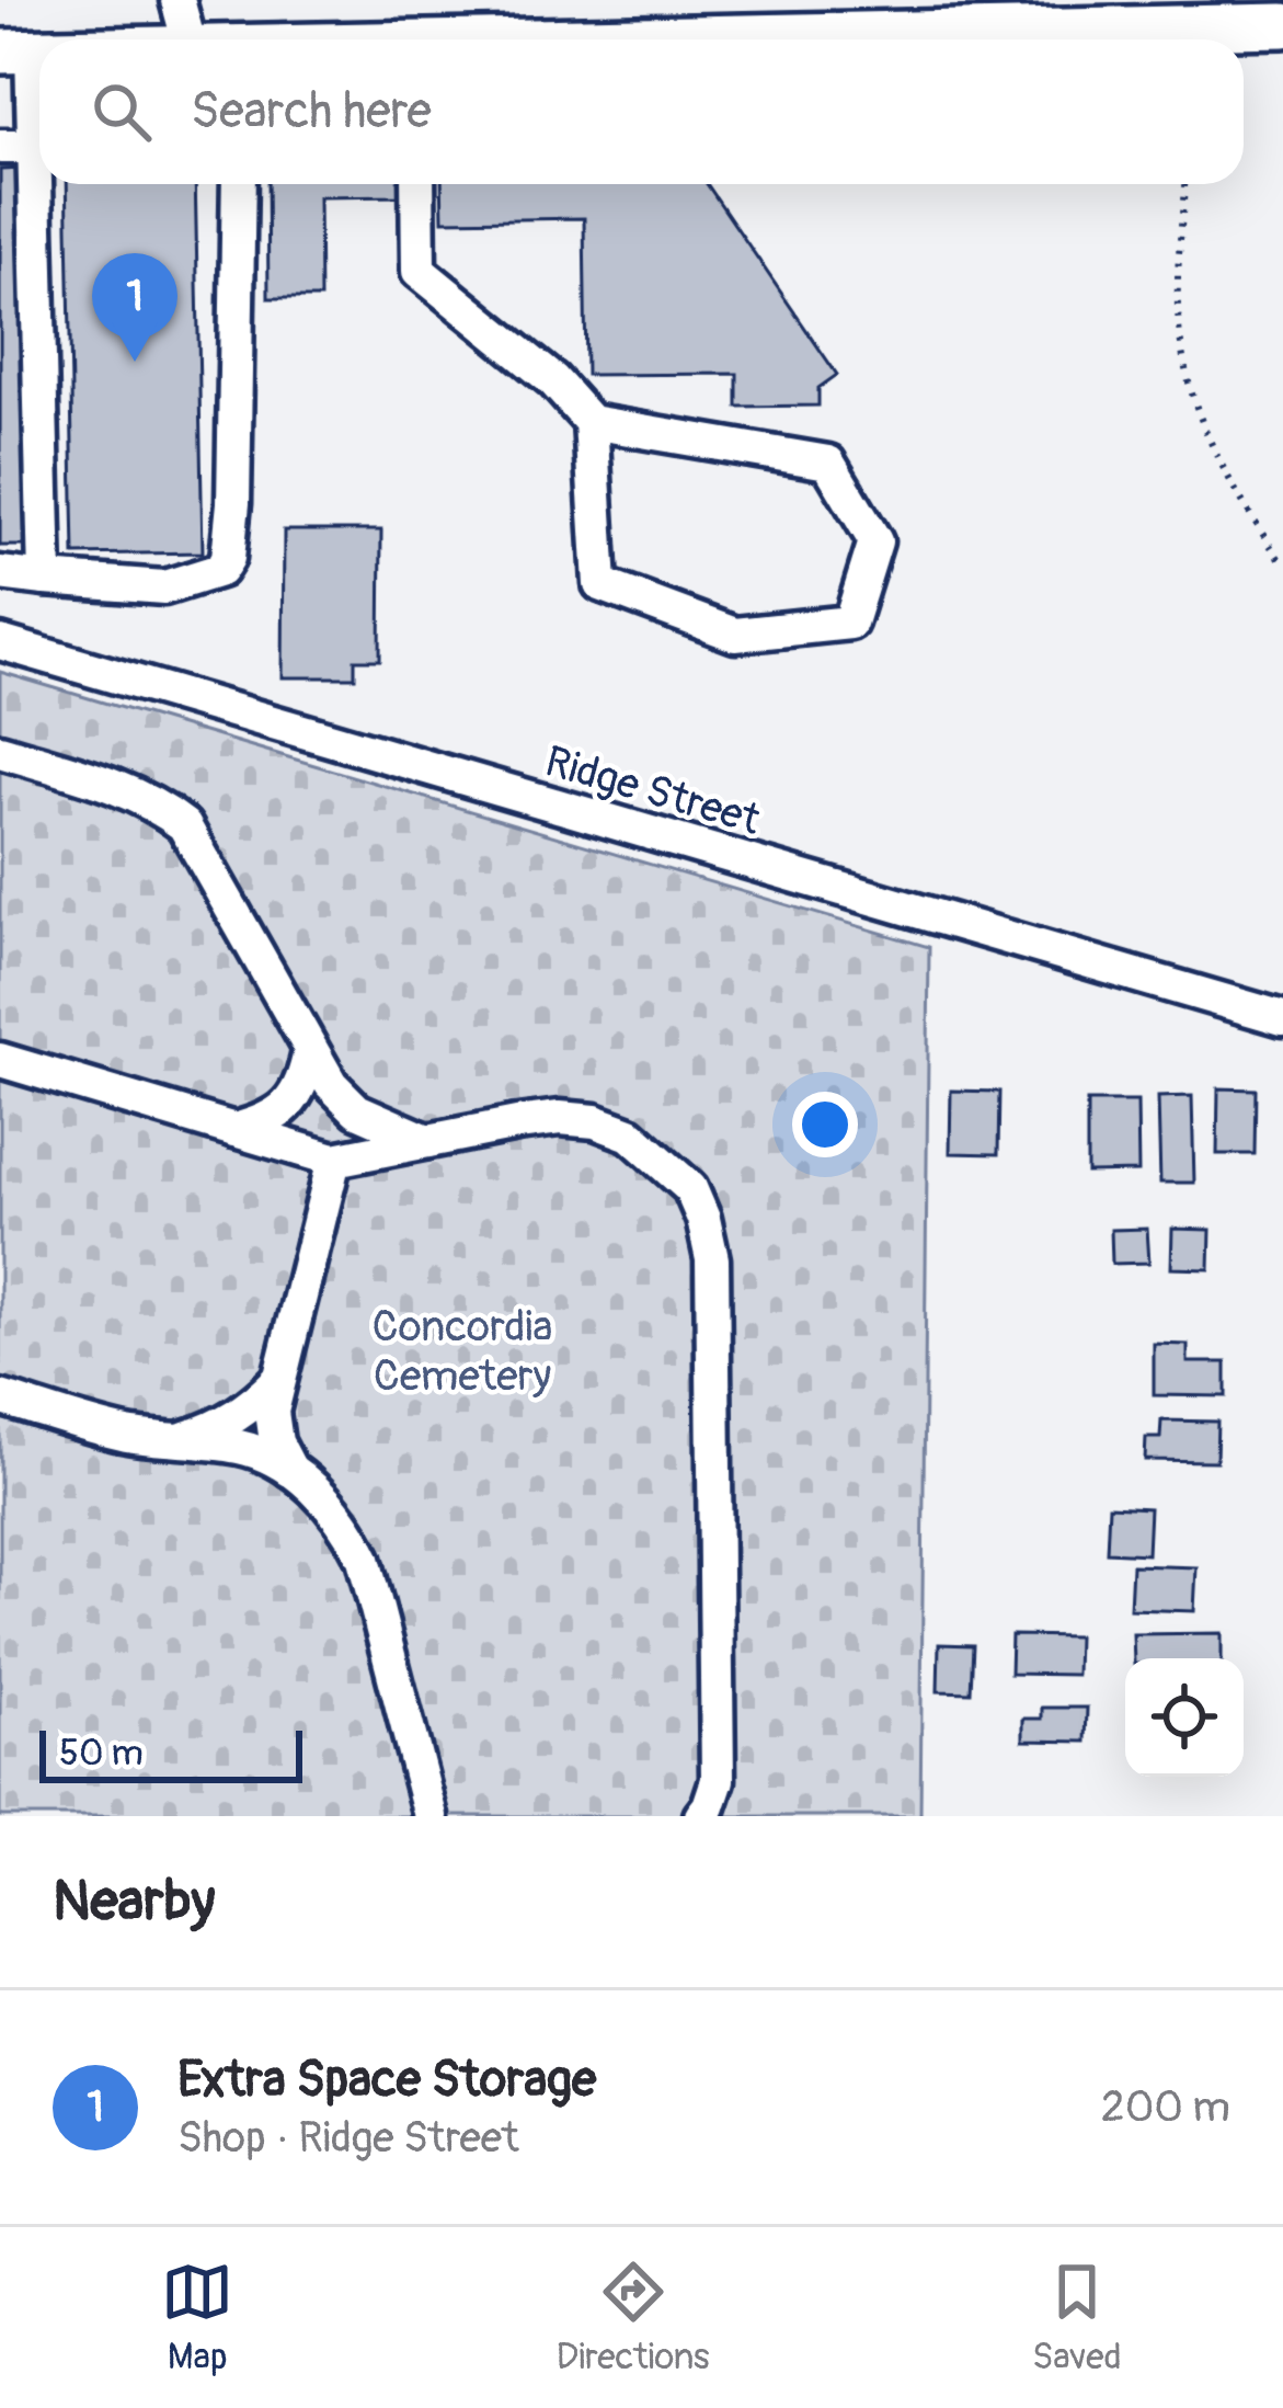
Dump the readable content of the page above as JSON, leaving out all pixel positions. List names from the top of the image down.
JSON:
{
  "streets": {
    "street": ["Ridge Street"]
  },
  "parks": ["Concordia Cemetery"],
  "scale_bar": "50 m",
  "page": {
    "search": "Search here",
    "pins": "1",
    "scale": "50 m",
    "heading": "Nearby",
    "list": [
      {
        "mark": "1",
        "name": "Extra Space Storage",
        "note": "Shop · Ridge Street",
        "value": "200 m"
      }
    ],
    "nav": ["Map", "Directions", "Saved"]
  }
}
